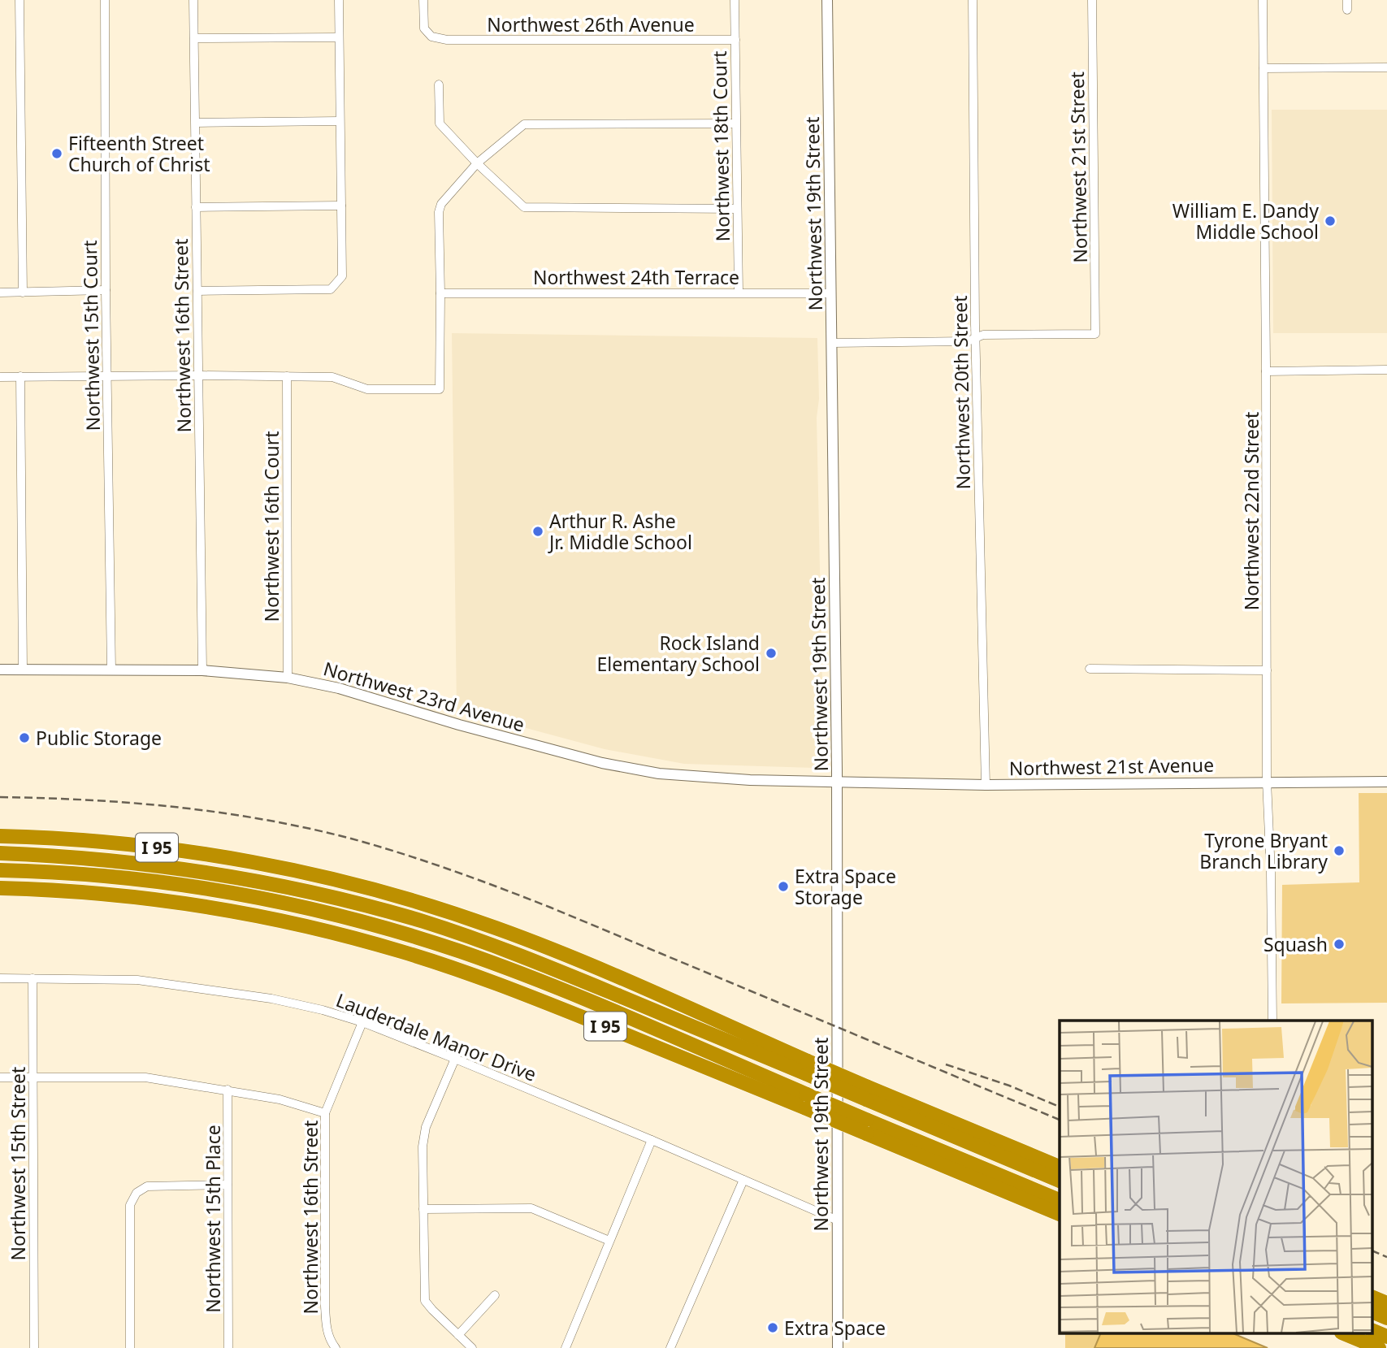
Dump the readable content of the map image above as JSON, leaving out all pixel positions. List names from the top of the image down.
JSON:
{
  "streets": {
    "highway": ["I 95"],
    "street": [
      "Northwest 26th Avenue",
      "Northwest 18th Court",
      "Northwest 21st Street",
      "Northwest 19th Street",
      "Northwest 24th Terrace",
      "Northwest 15th Court",
      "Northwest 16th Street",
      "Northwest 20th Street",
      "Northwest 22nd Street",
      "Northwest 16th Court",
      "Northwest 23rd Avenue",
      "Northwest 21st Avenue",
      "Lauderdale Manor Drive",
      "Northwest 15th Street",
      "Northwest 15th Place"
    ]
  },
  "crossings": [
    ["Northwest 26th Avenue", "Northwest 18th Court"],
    ["Northwest 18th Court", "Northwest 24th Terrace"],
    ["Northwest 21st Street", "Northwest 20th Street"],
    ["Northwest 19th Street", "Northwest 24th Terrace"],
    ["Northwest 19th Street", "Northwest 23rd Avenue"],
    ["Northwest 19th Street", "Northwest 21st Avenue"],
    ["Northwest 19th Street", "Lauderdale Manor Drive"],
    ["Northwest 15th Court", "Northwest 23rd Avenue"],
    ["Northwest 16th Street", "Northwest 23rd Avenue"],
    ["Northwest 16th Street", "Lauderdale Manor Drive"],
    ["Northwest 20th Street", "Northwest 21st Avenue"],
    ["Northwest 22nd Street", "Northwest 21st Avenue"],
    ["Northwest 16th Court", "Northwest 23rd Avenue"],
    ["Northwest 23rd Avenue", "Northwest 21st Avenue"],
    ["Lauderdale Manor Drive", "Northwest 15th Street"]
  ],
  "places": [
    "Fifteenth Street Church of Christ",
    "William E. Dandy Middle School",
    "Arthur R. Ashe Jr. Middle School",
    "Rock Island Elementary School",
    "Public Storage",
    "Tyrone Bryant Branch Library",
    "Extra Space Storage",
    "Squash",
    "Extra Space"
  ]
}
